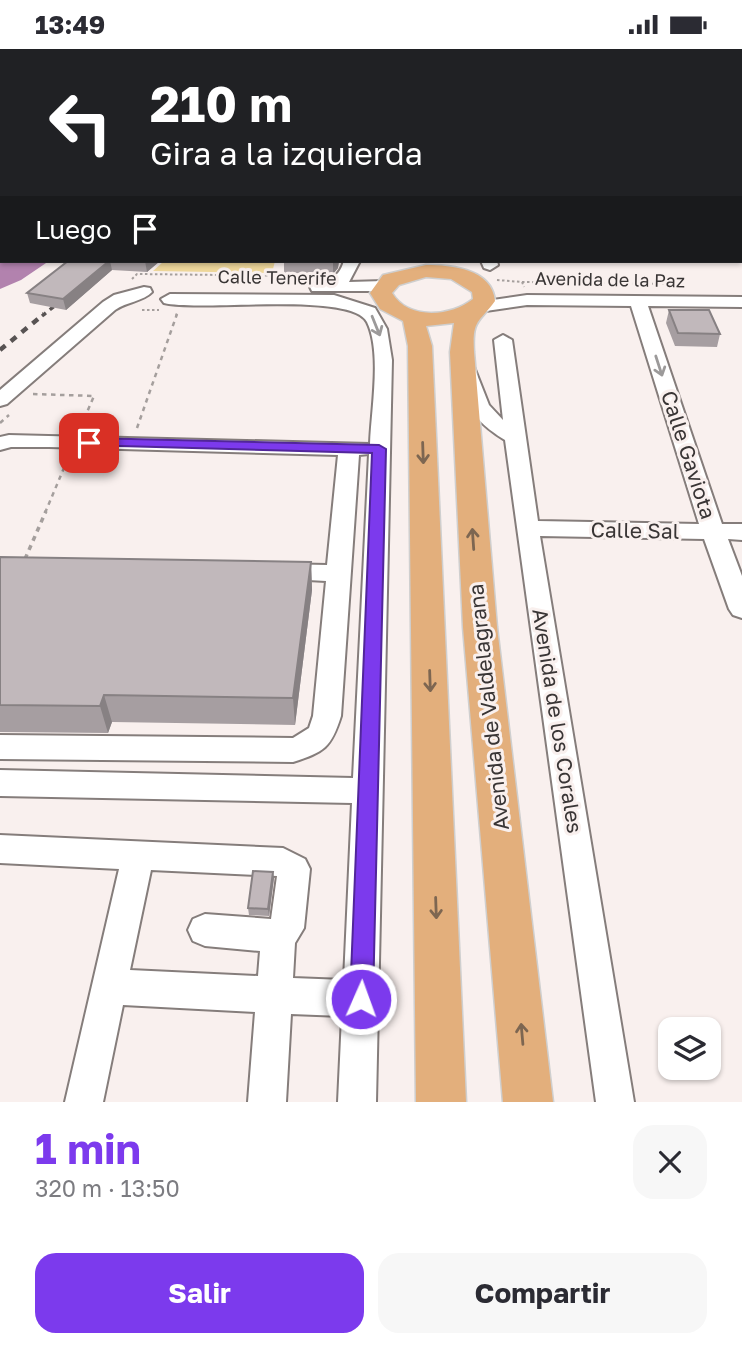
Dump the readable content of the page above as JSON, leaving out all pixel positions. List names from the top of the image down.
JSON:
{
  "streets": {
    "main road": ["Avenida de Valdelagrana"],
    "street": [
      "Calle Tenerife",
      "Avenida de la Paz",
      "Calle Gaviota",
      "Calle Sal",
      "Avenida de los Corales"
    ]
  },
  "crossings": [
    ["Avenida de la Paz", "Calle Gaviota"],
    ["Avenida de la Paz", "Avenida de Valdelagrana"],
    ["Calle Gaviota", "Calle Sal"],
    ["Calle Sal", "Avenida de los Corales"]
  ],
  "page": {
    "status": "13:49",
    "turn": ["210 m", "Gira a la izquierda"],
    "then": "Luego",
    "heading": ["1 min", "320 m · 13:50"],
    "buttons": ["Salir", "Compartir"]
  }
}
